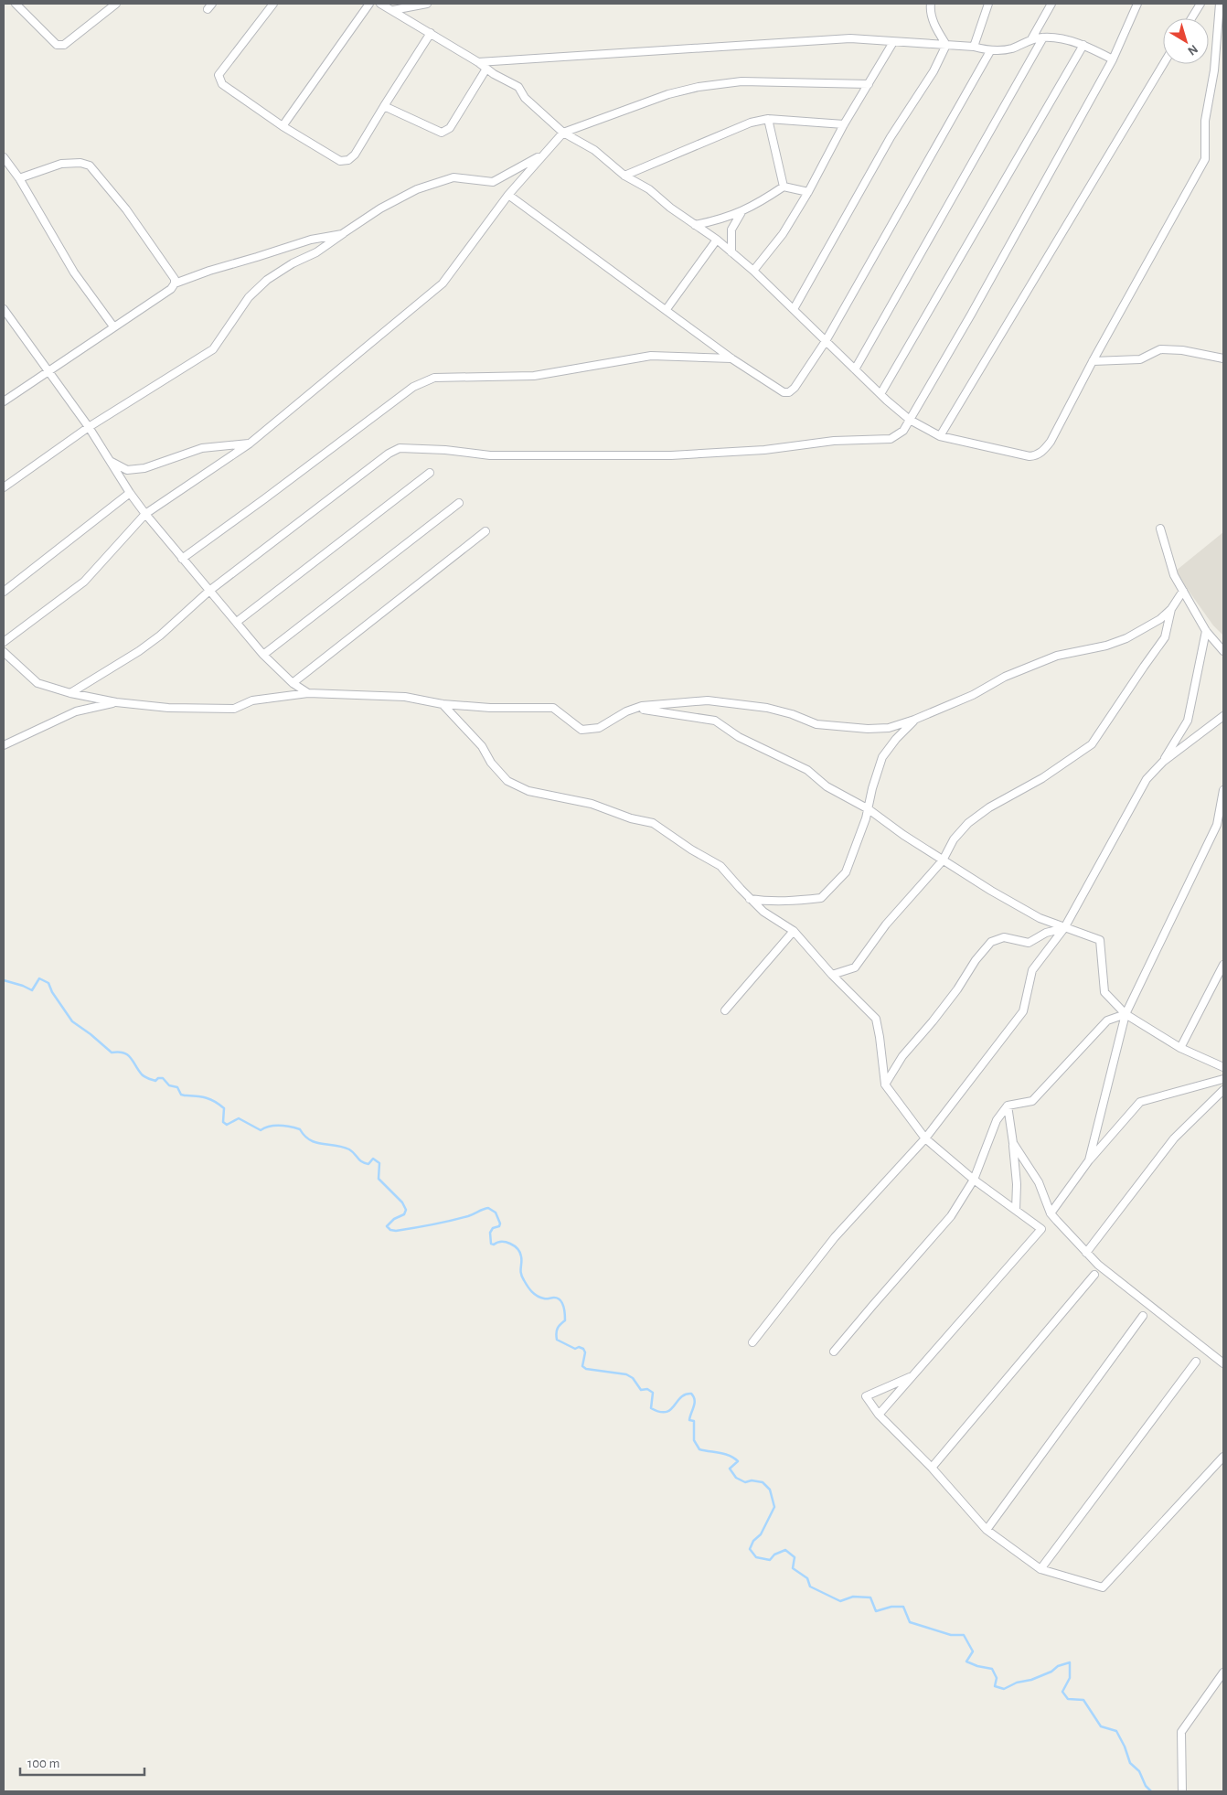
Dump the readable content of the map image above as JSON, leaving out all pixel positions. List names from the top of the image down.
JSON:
{
  "scale_bar": "100 m",
  "north": "bottom right"
}
